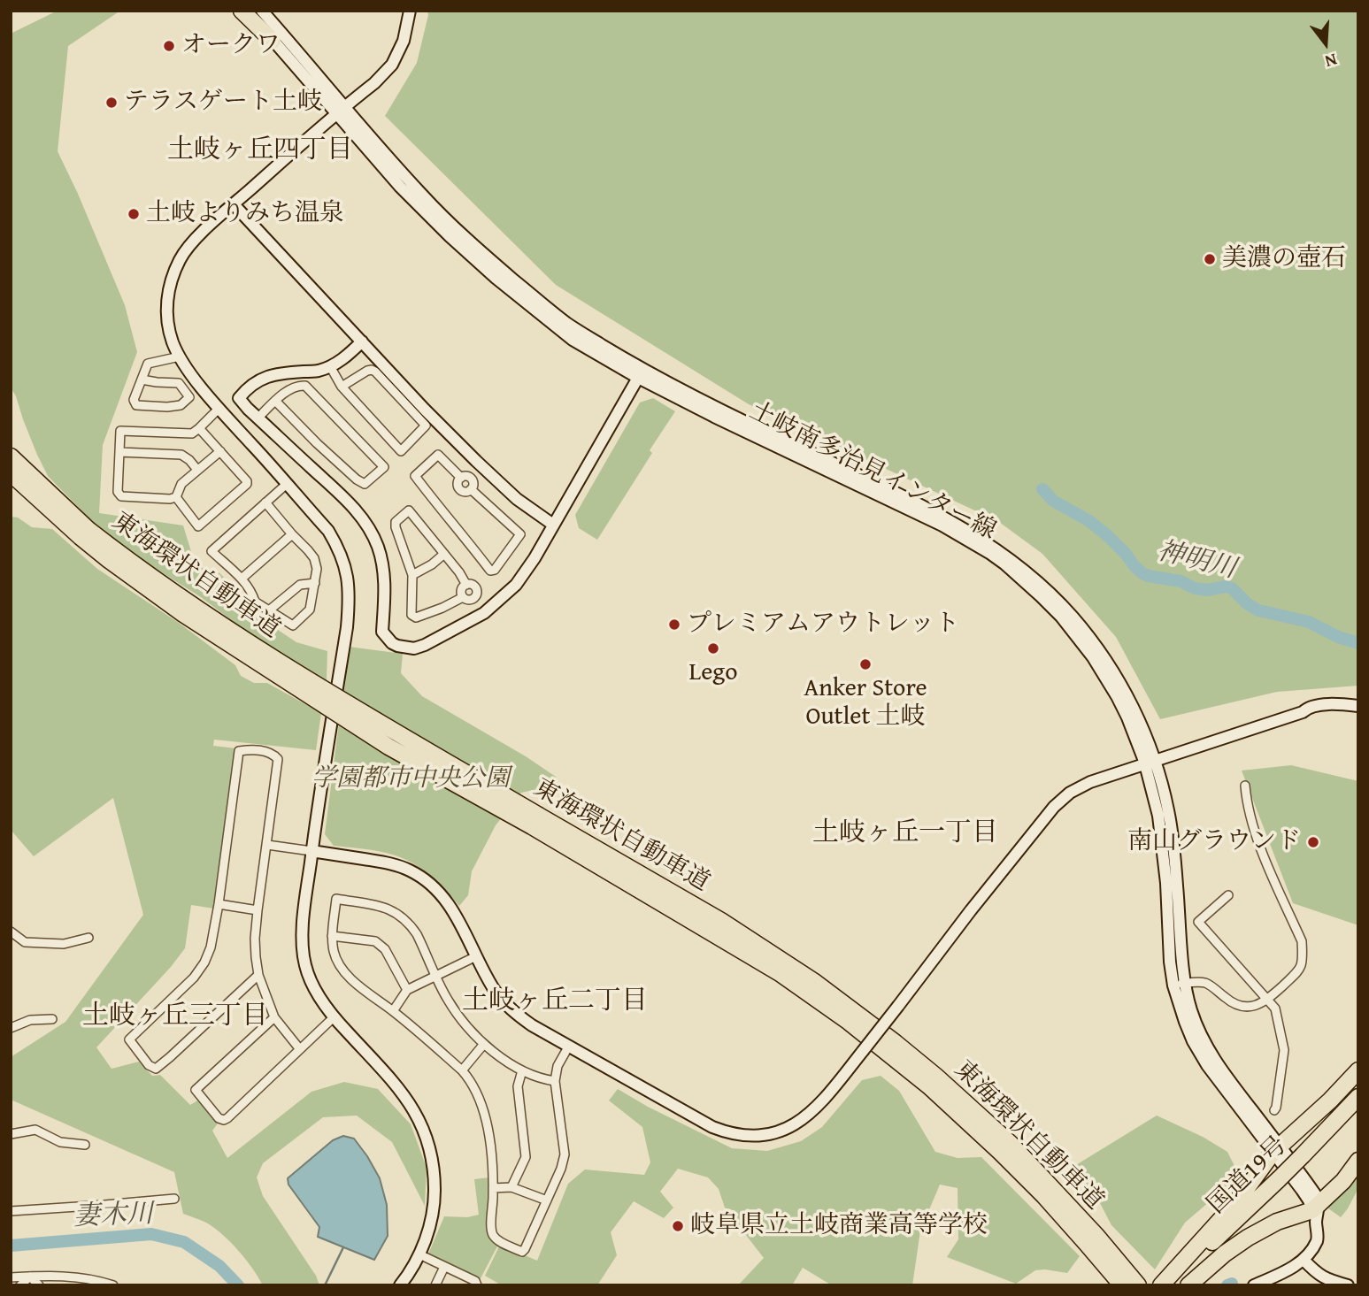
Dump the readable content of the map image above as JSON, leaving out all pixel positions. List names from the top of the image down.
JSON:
{
  "streets": {
    "highway": ["東海環状自動車道", "国道19号"],
    "street": ["土岐南多治見インター線"]
  },
  "districts": [
    "土岐ヶ丘四丁目",
    "土岐ヶ丘一丁目",
    "土岐ヶ丘二丁目",
    "土岐ヶ丘三丁目"
  ],
  "water": ["神明川", "妻木川"],
  "parks": ["学園都市中央公園"],
  "places": [
    "オークワ",
    "テラスゲート土岐",
    "土岐よりみち温泉",
    "美濃の壺石",
    "プレミアムアウトレット",
    "Lego",
    "Anker Store Outlet 土岐",
    "南山グラウンド",
    "岐阜県立土岐商業高等学校"
  ],
  "north": "bottom"
}
